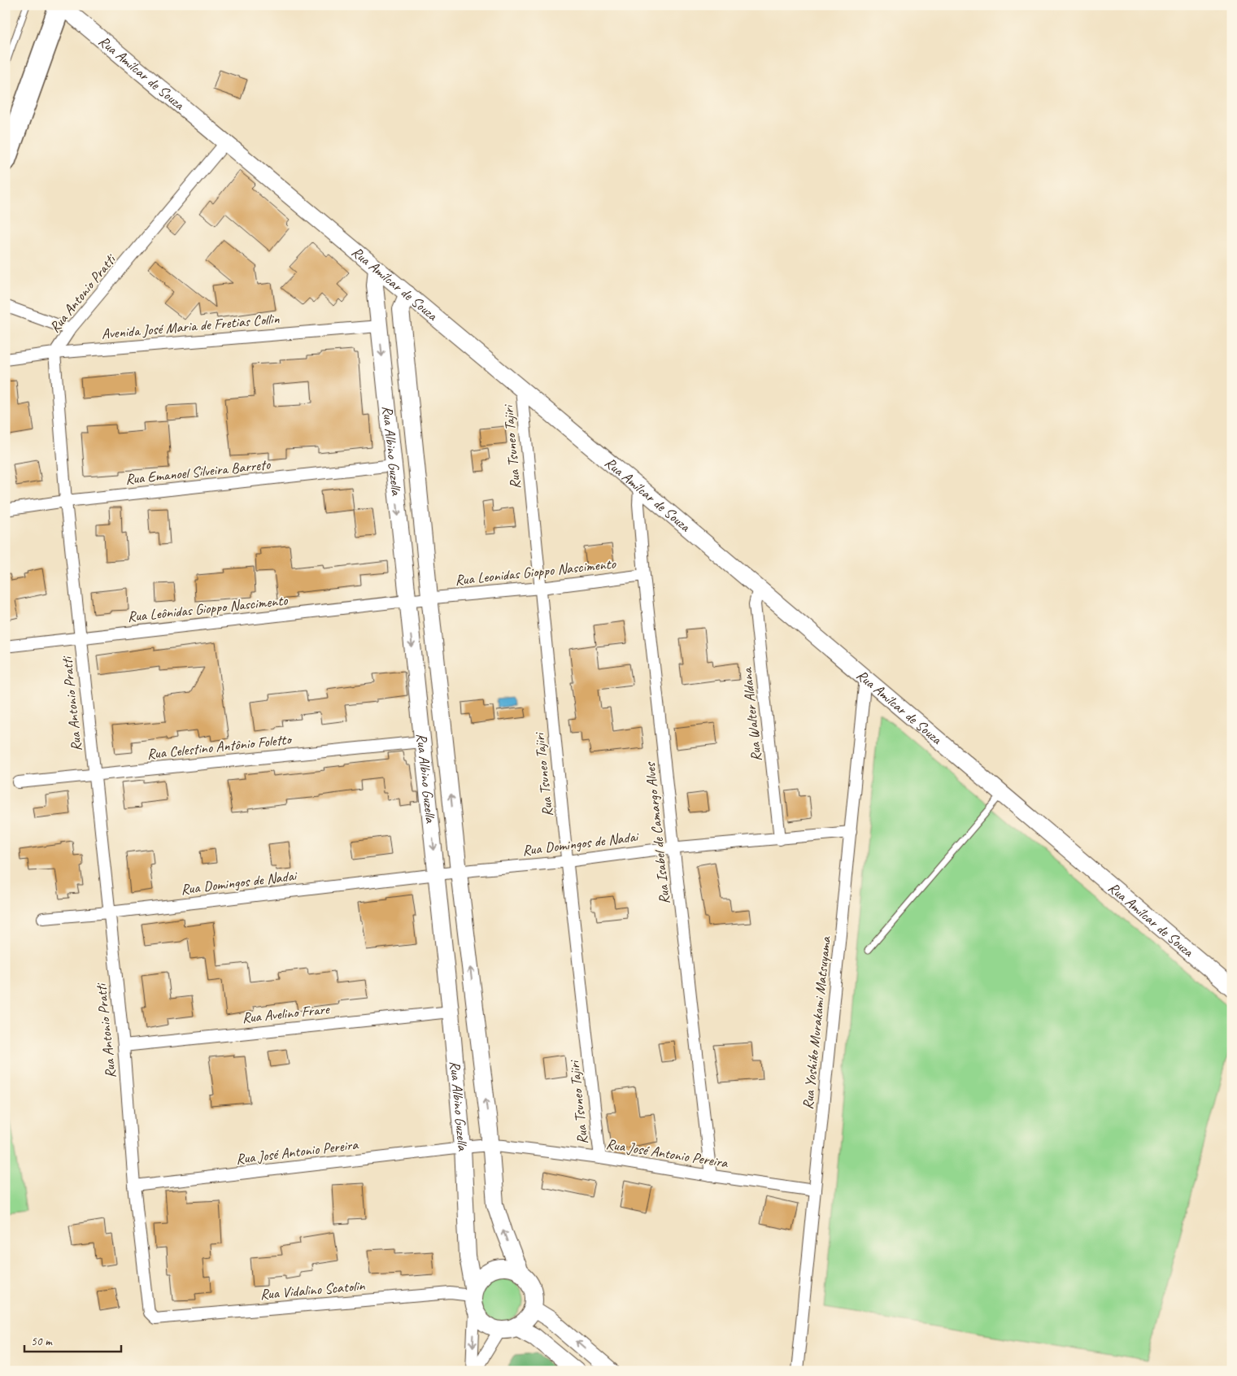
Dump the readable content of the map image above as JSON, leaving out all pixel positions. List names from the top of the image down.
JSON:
{
  "streets": {
    "street": [
      "Rua Amílcar de Souza",
      "Rua Antonio Pratti",
      "Avenida José Maria de Fretias Collin",
      "Rua Tsuneo Tajiri",
      "Rua Albino Guzella",
      "Rua Emanoel Silveira Barreto",
      "Rua Leonidas Gioppo Nascimento",
      "Rua Leônidas Gioppo Nascimento",
      "Rua Walter Aldana",
      "Rua Celestino Antônio Foletto",
      "Rua Isabel de Camargo Alves",
      "Rua Domingos de Nadai",
      "Rua Avelino Frare",
      "Rua Yoshiko Murakami Matsuyama",
      "Rua José Antonio Pereira",
      "Rua Vidalino Scatolin"
    ]
  },
  "crossings": [
    ["Rua Amílcar de Souza", "Rua Antonio Pratti"],
    ["Rua Amílcar de Souza", "Rua Tsuneo Tajiri"],
    ["Rua Amílcar de Souza", "Rua Albino Guzella"],
    ["Rua Amílcar de Souza", "Rua Walter Aldana"],
    ["Rua Amílcar de Souza", "Rua Isabel de Camargo Alves"],
    ["Rua Amílcar de Souza", "Rua Yoshiko Murakami Matsuyama"],
    ["Rua Antonio Pratti", "Avenida José Maria de Fretias Collin"],
    ["Rua Antonio Pratti", "Rua Emanoel Silveira Barreto"],
    ["Rua Antonio Pratti", "Rua Leônidas Gioppo Nascimento"],
    ["Rua Antonio Pratti", "Rua Celestino Antônio Foletto"],
    ["Rua Antonio Pratti", "Rua Domingos de Nadai"],
    ["Rua Antonio Pratti", "Rua Avelino Frare"],
    ["Rua Antonio Pratti", "Rua José Antonio Pereira"],
    ["Rua Antonio Pratti", "Rua Vidalino Scatolin"],
    ["Avenida José Maria de Fretias Collin", "Rua Albino Guzella"],
    ["Rua Tsuneo Tajiri", "Rua Leonidas Gioppo Nascimento"],
    ["Rua Tsuneo Tajiri", "Rua Domingos de Nadai"],
    ["Rua Tsuneo Tajiri", "Rua José Antonio Pereira"],
    ["Rua Albino Guzella", "Rua Emanoel Silveira Barreto"],
    ["Rua Albino Guzella", "Rua Leonidas Gioppo Nascimento"],
    ["Rua Albino Guzella", "Rua Leônidas Gioppo Nascimento"],
    ["Rua Albino Guzella", "Rua Celestino Antônio Foletto"],
    ["Rua Albino Guzella", "Rua Domingos de Nadai"],
    ["Rua Albino Guzella", "Rua Avelino Frare"],
    ["Rua Albino Guzella", "Rua José Antonio Pereira"],
    ["Rua Albino Guzella", "Rua Vidalino Scatolin"],
    ["Rua Leonidas Gioppo Nascimento", "Rua Leônidas Gioppo Nascimento"],
    ["Rua Leonidas Gioppo Nascimento", "Rua Isabel de Camargo Alves"],
    ["Rua Walter Aldana", "Rua Domingos de Nadai"],
    ["Rua Isabel de Camargo Alves", "Rua Domingos de Nadai"],
    ["Rua Isabel de Camargo Alves", "Rua José Antonio Pereira"],
    ["Rua Domingos de Nadai", "Rua Yoshiko Murakami Matsuyama"],
    ["Rua Yoshiko Murakami Matsuyama", "Rua José Antonio Pereira"]
  ],
  "scale_bar": "50 m"
}
